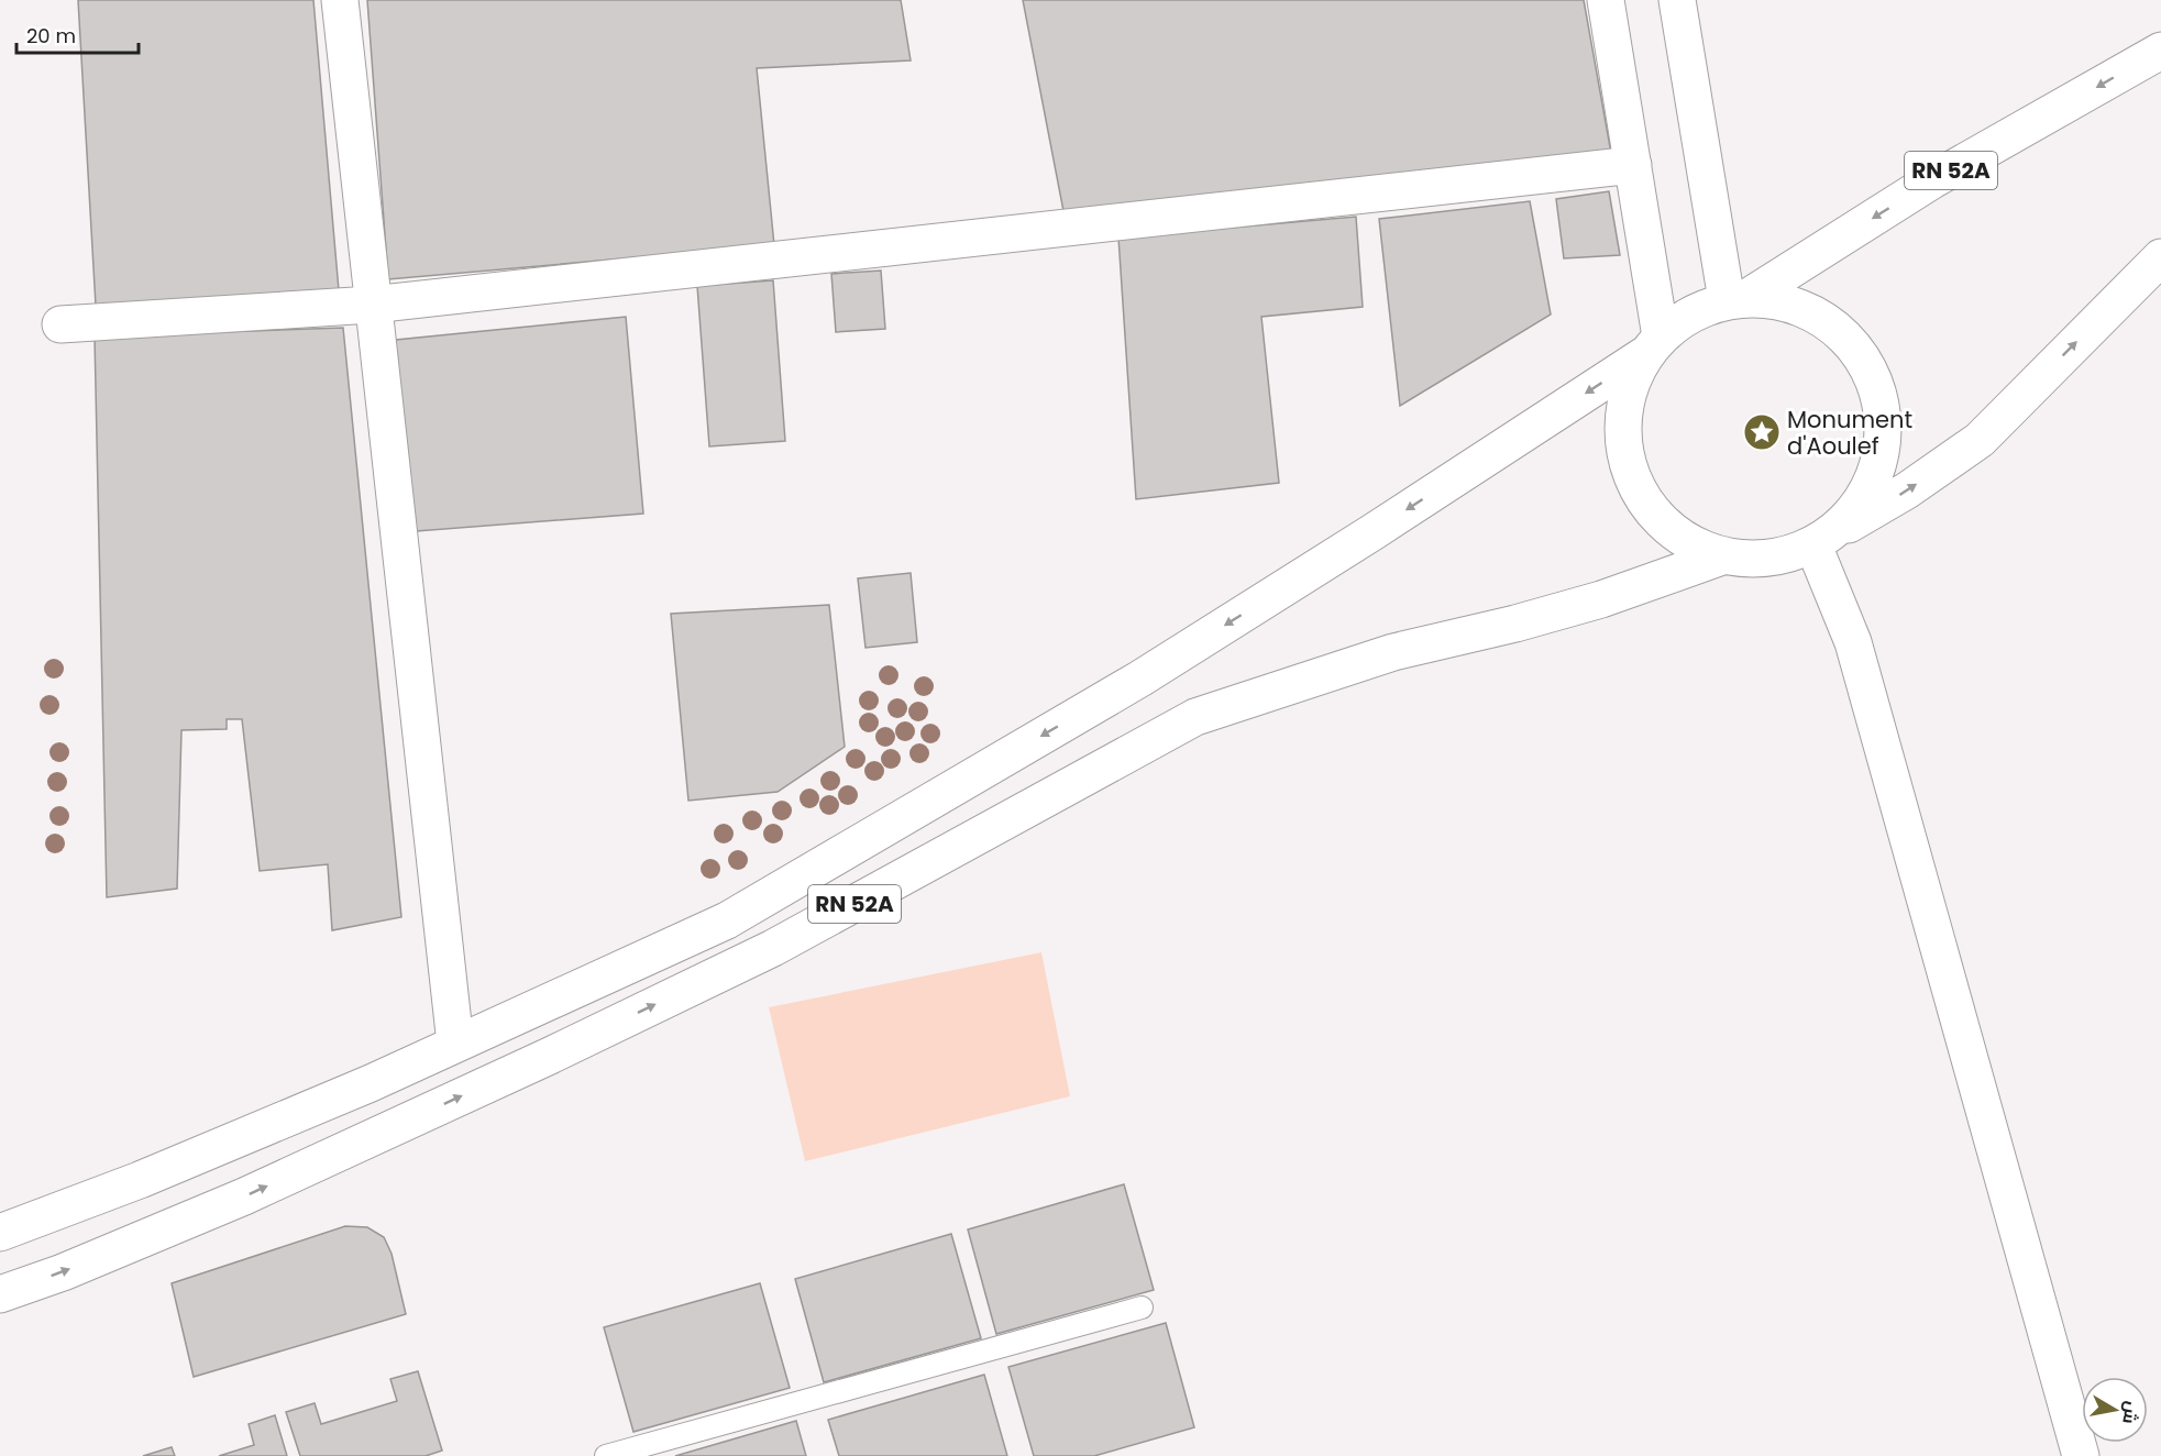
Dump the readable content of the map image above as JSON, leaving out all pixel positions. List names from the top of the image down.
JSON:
{
  "streets": {
    "main road": ["RN 52A"]
  },
  "places": {
    "place": ["Monument d'Aoulef"]
  },
  "scale_bar": "20 m",
  "north": "right"
}
